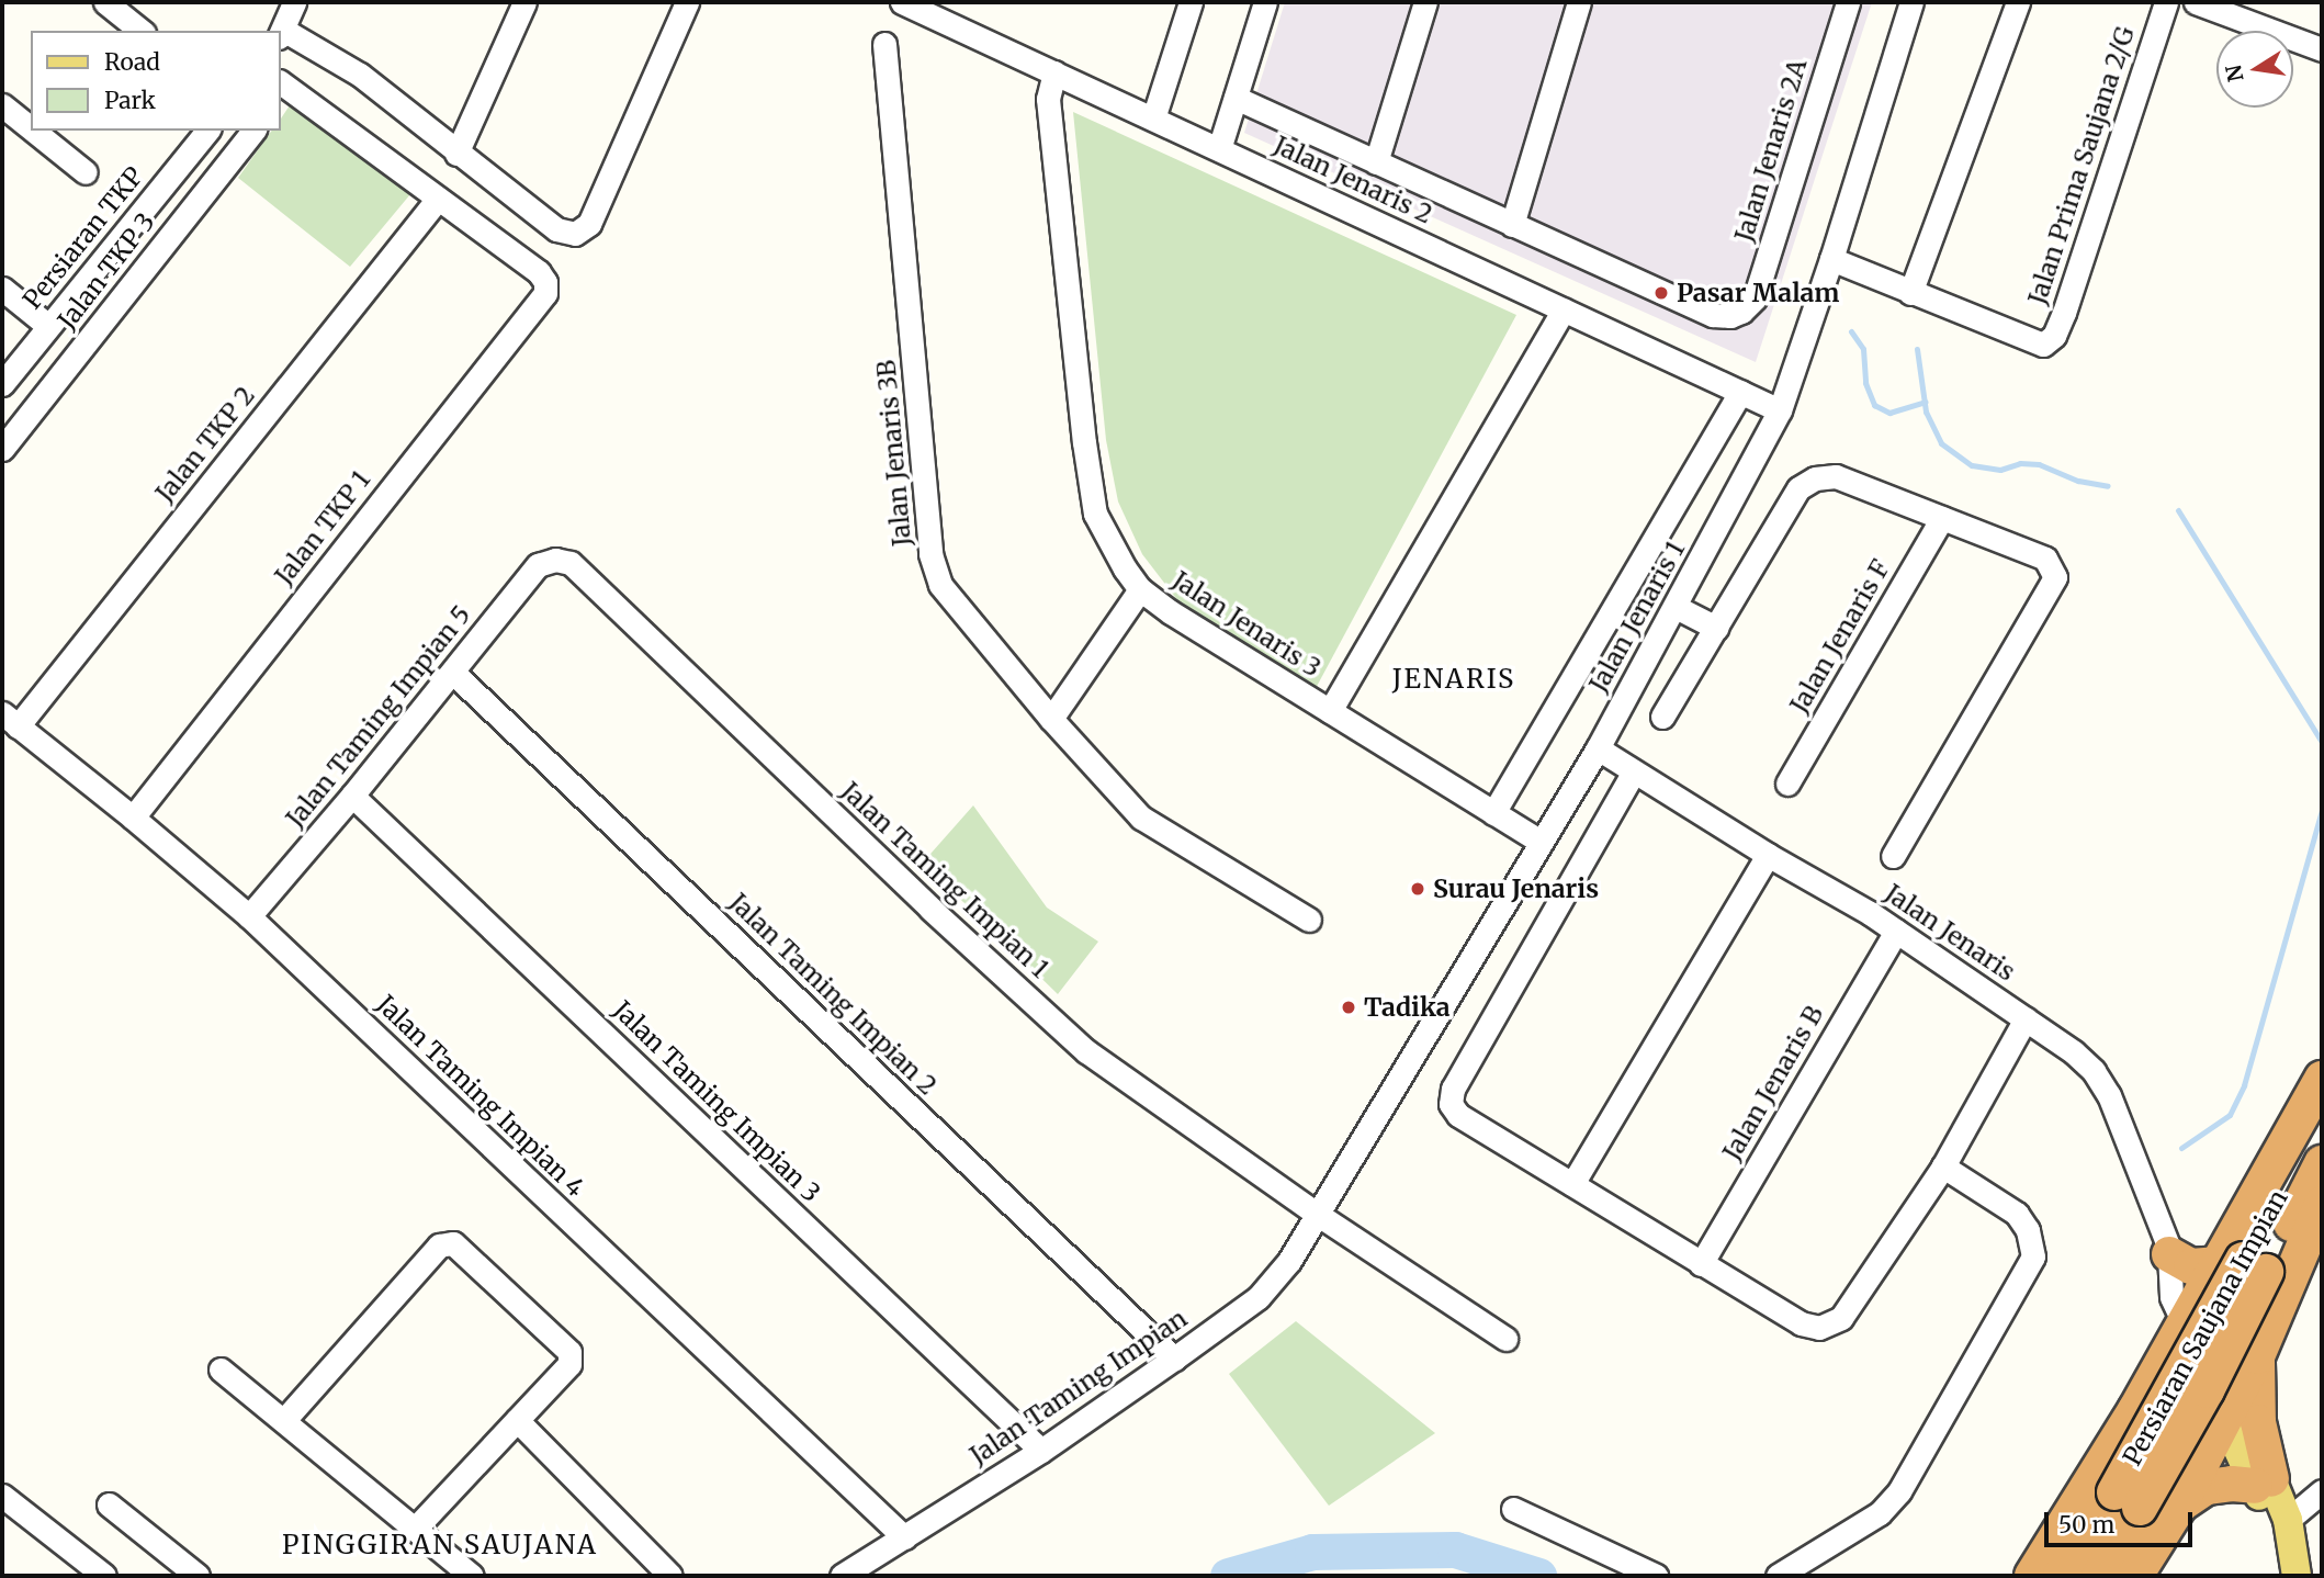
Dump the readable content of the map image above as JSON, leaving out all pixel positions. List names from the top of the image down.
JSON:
{
  "streets": {
    "highway": ["Persiaran Saujana Impian"],
    "street": [
      "Jalan Jenaris 2A",
      "Jalan Prima Saujana 2/G",
      "Jalan Jenaris 2",
      "Persiaran TKP",
      "Jalan TKP 3",
      "Jalan TKP 2",
      "Jalan Jenaris 3B",
      "Jalan TKP 1",
      "Jalan Jenaris 1",
      "Jalan Jenaris 3",
      "Jalan Jenaris F",
      "Jalan Taming Impian 5",
      "Jalan Taming Impian 1",
      "Jalan Jenaris",
      "Jalan Taming Impian 2",
      "Jalan Jenaris B",
      "Jalan Taming Impian 4",
      "Jalan Taming Impian 3",
      "Jalan Taming Impian"
    ]
  },
  "crossings": [
    ["Jalan Prima Saujana 2/G", "Jalan Jenaris 1"],
    ["Jalan Jenaris 2", "Jalan Jenaris 1"],
    ["Jalan Jenaris 2", "Jalan Jenaris 3"],
    ["Jalan TKP 2", "Jalan TKP 1"],
    ["Jalan TKP 2", "Jalan Taming Impian 4"],
    ["Jalan TKP 1", "Jalan Taming Impian 4"],
    ["Jalan Jenaris 1", "Jalan Jenaris 3"],
    ["Jalan Jenaris 1", "Jalan Taming Impian 1"],
    ["Jalan Jenaris 1", "Jalan Jenaris"],
    ["Jalan Jenaris 1", "Jalan Taming Impian"],
    ["Jalan Taming Impian 5", "Jalan Taming Impian 1"],
    ["Jalan Taming Impian 5", "Jalan Taming Impian 2"],
    ["Jalan Taming Impian 5", "Jalan Taming Impian 4"],
    ["Jalan Taming Impian 5", "Jalan Taming Impian 3"],
    ["Jalan Taming Impian 1", "Jalan Taming Impian"],
    ["Jalan Jenaris", "Jalan Jenaris B"],
    ["Jalan Taming Impian 2", "Jalan Taming Impian"],
    ["Jalan Taming Impian 4", "Jalan Taming Impian"],
    ["Jalan Taming Impian 3", "Jalan Taming Impian"]
  ],
  "districts": ["JENARIS", "PINGGIRAN SAUJANA"],
  "places": ["Pasar Malam", "Surau Jenaris", "Tadika"],
  "legend": ["Road", "Park"],
  "scale_bar": "50 m",
  "north": "left"
}
